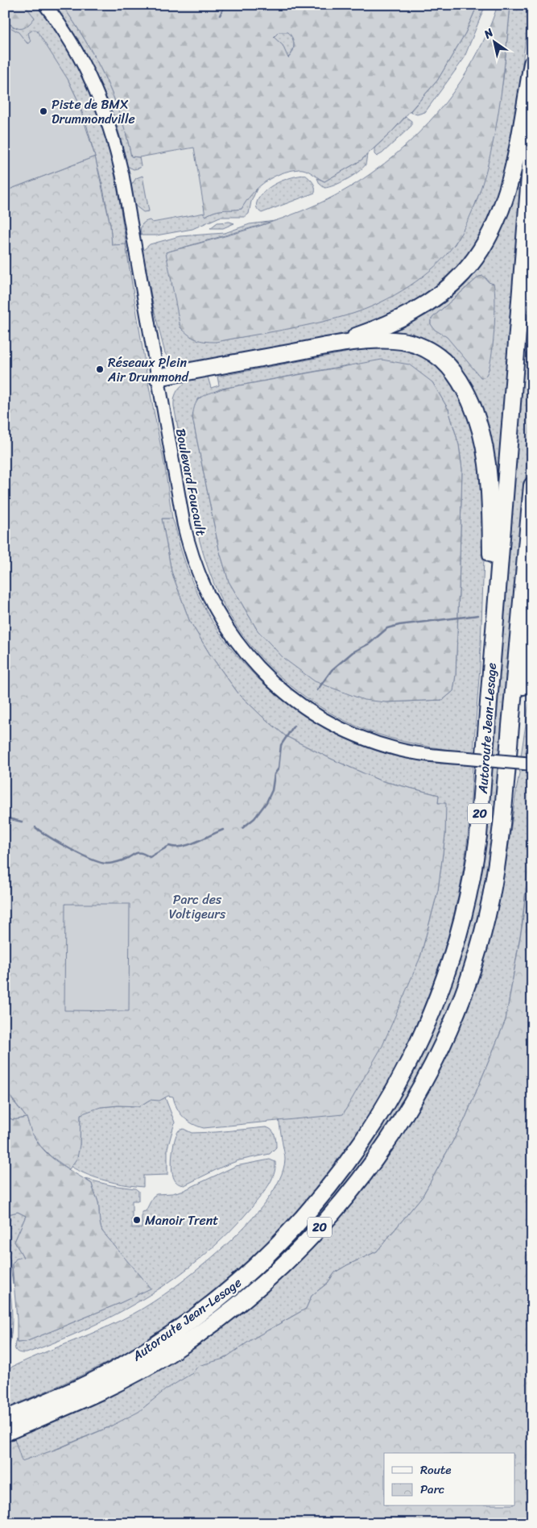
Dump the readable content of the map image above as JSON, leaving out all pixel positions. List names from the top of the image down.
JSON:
{
  "streets": {
    "highway": ["Autoroute Jean-Lesage", "20"],
    "street": ["Boulevard Foucault"]
  },
  "parks": ["Parc des Voltigeurs"],
  "places": ["Piste de BMX Drummondville", "Réseaux Plein Air Drummond", "Manoir Trent"],
  "legend": ["Route", "Parc"],
  "north": "top left"
}
